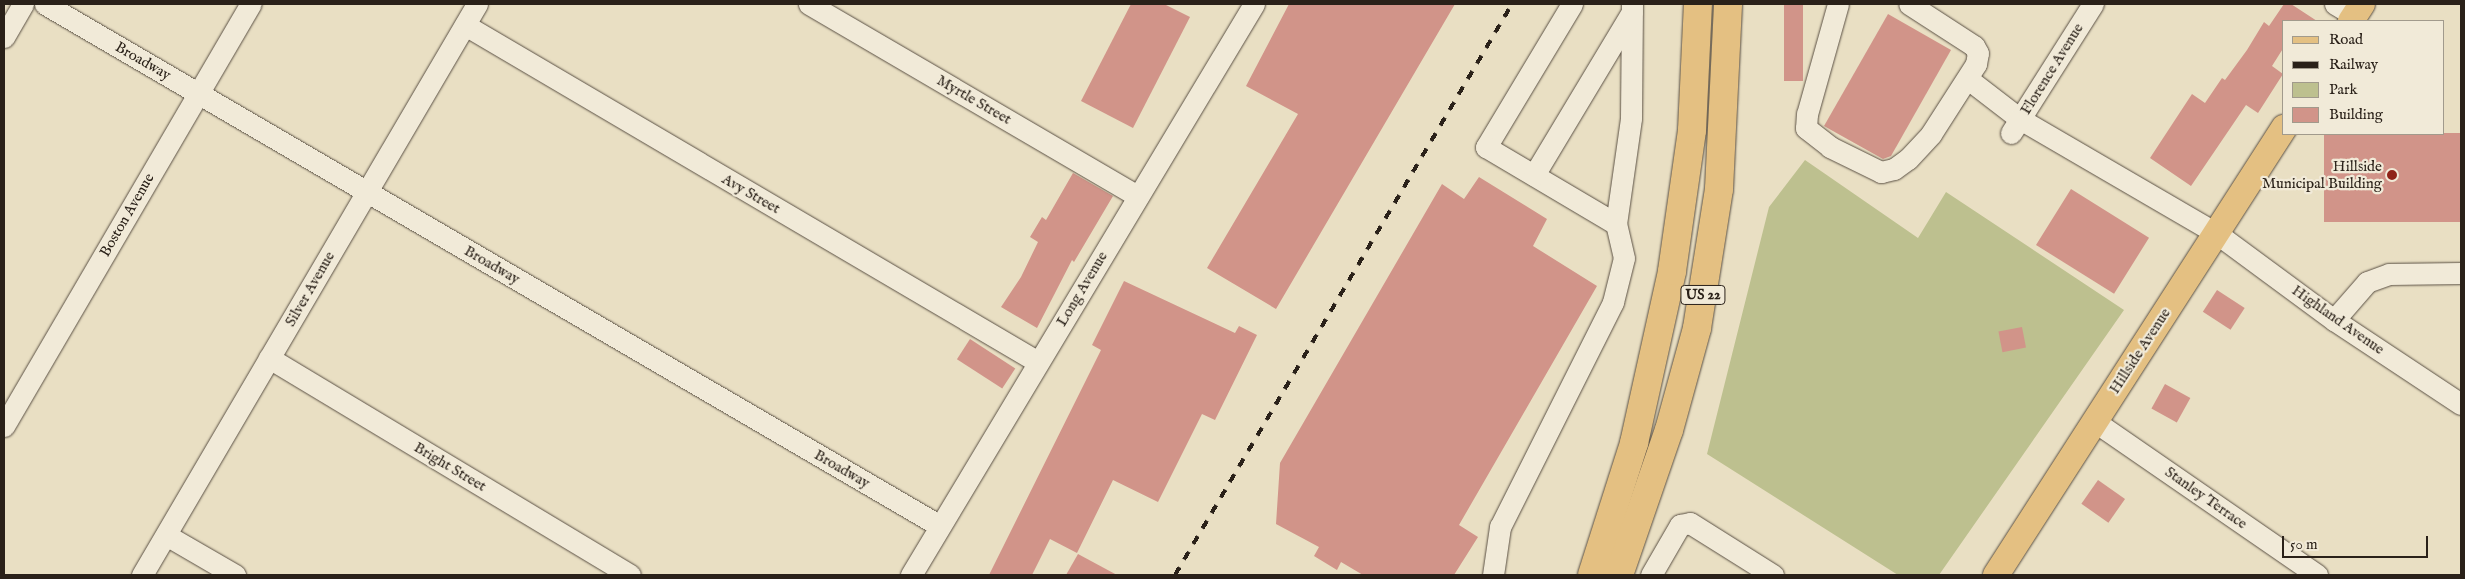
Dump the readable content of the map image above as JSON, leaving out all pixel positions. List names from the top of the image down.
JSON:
{
  "streets": {
    "highway": ["US 22"],
    "main road": ["Hillside Avenue"],
    "street": [
      "Broadway",
      "Florence Avenue",
      "Myrtle Street",
      "Avy Street",
      "Boston Avenue",
      "Silver Avenue",
      "Long Avenue",
      "Highland Avenue",
      "Bright Street",
      "Stanley Terrace"
    ]
  },
  "crossings": [
    ["Broadway", "Boston Avenue"],
    ["Broadway", "Silver Avenue"],
    ["Broadway", "Long Avenue"],
    ["Florence Avenue", "Highland Avenue"],
    ["Myrtle Street", "Long Avenue"],
    ["Avy Street", "Silver Avenue"],
    ["Avy Street", "Long Avenue"],
    ["Silver Avenue", "Bright Street"],
    ["Highland Avenue", "Hillside Avenue"],
    ["Hillside Avenue", "Stanley Terrace"]
  ],
  "places": ["Hillside Municipal Building"],
  "legend": [
    "Road",
    "Railway",
    "Park",
    "Building"
  ],
  "scale_bar": "50 m"
}
